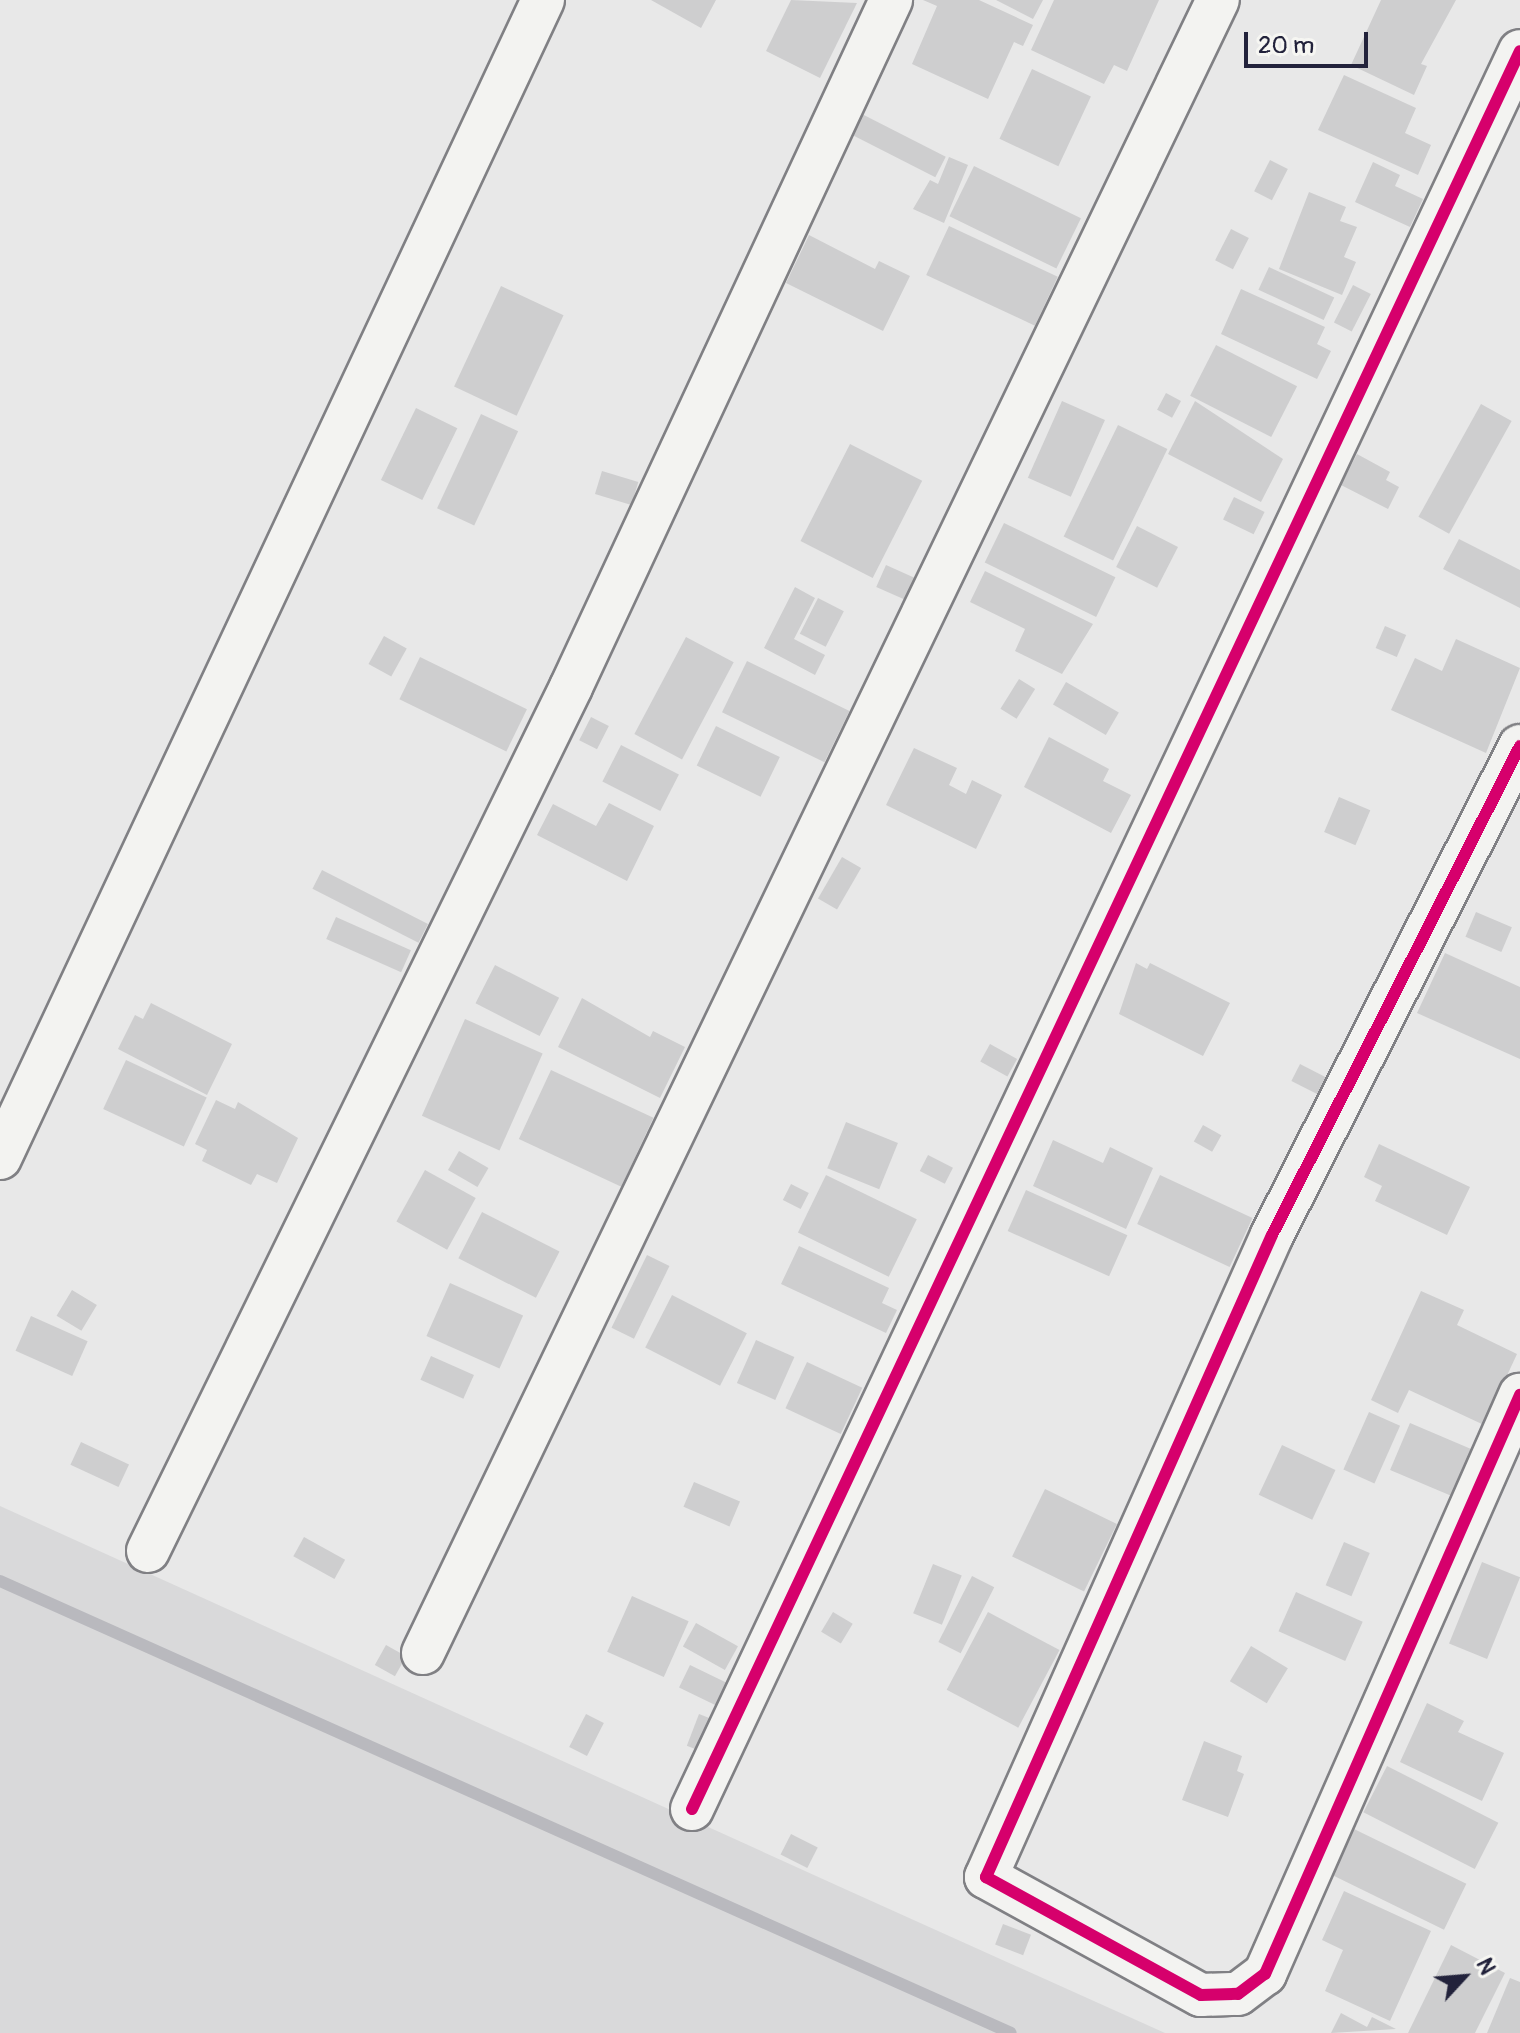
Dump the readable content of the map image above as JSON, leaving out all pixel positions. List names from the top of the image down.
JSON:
{
  "scale_bar": "20 m",
  "north": "top right"
}
